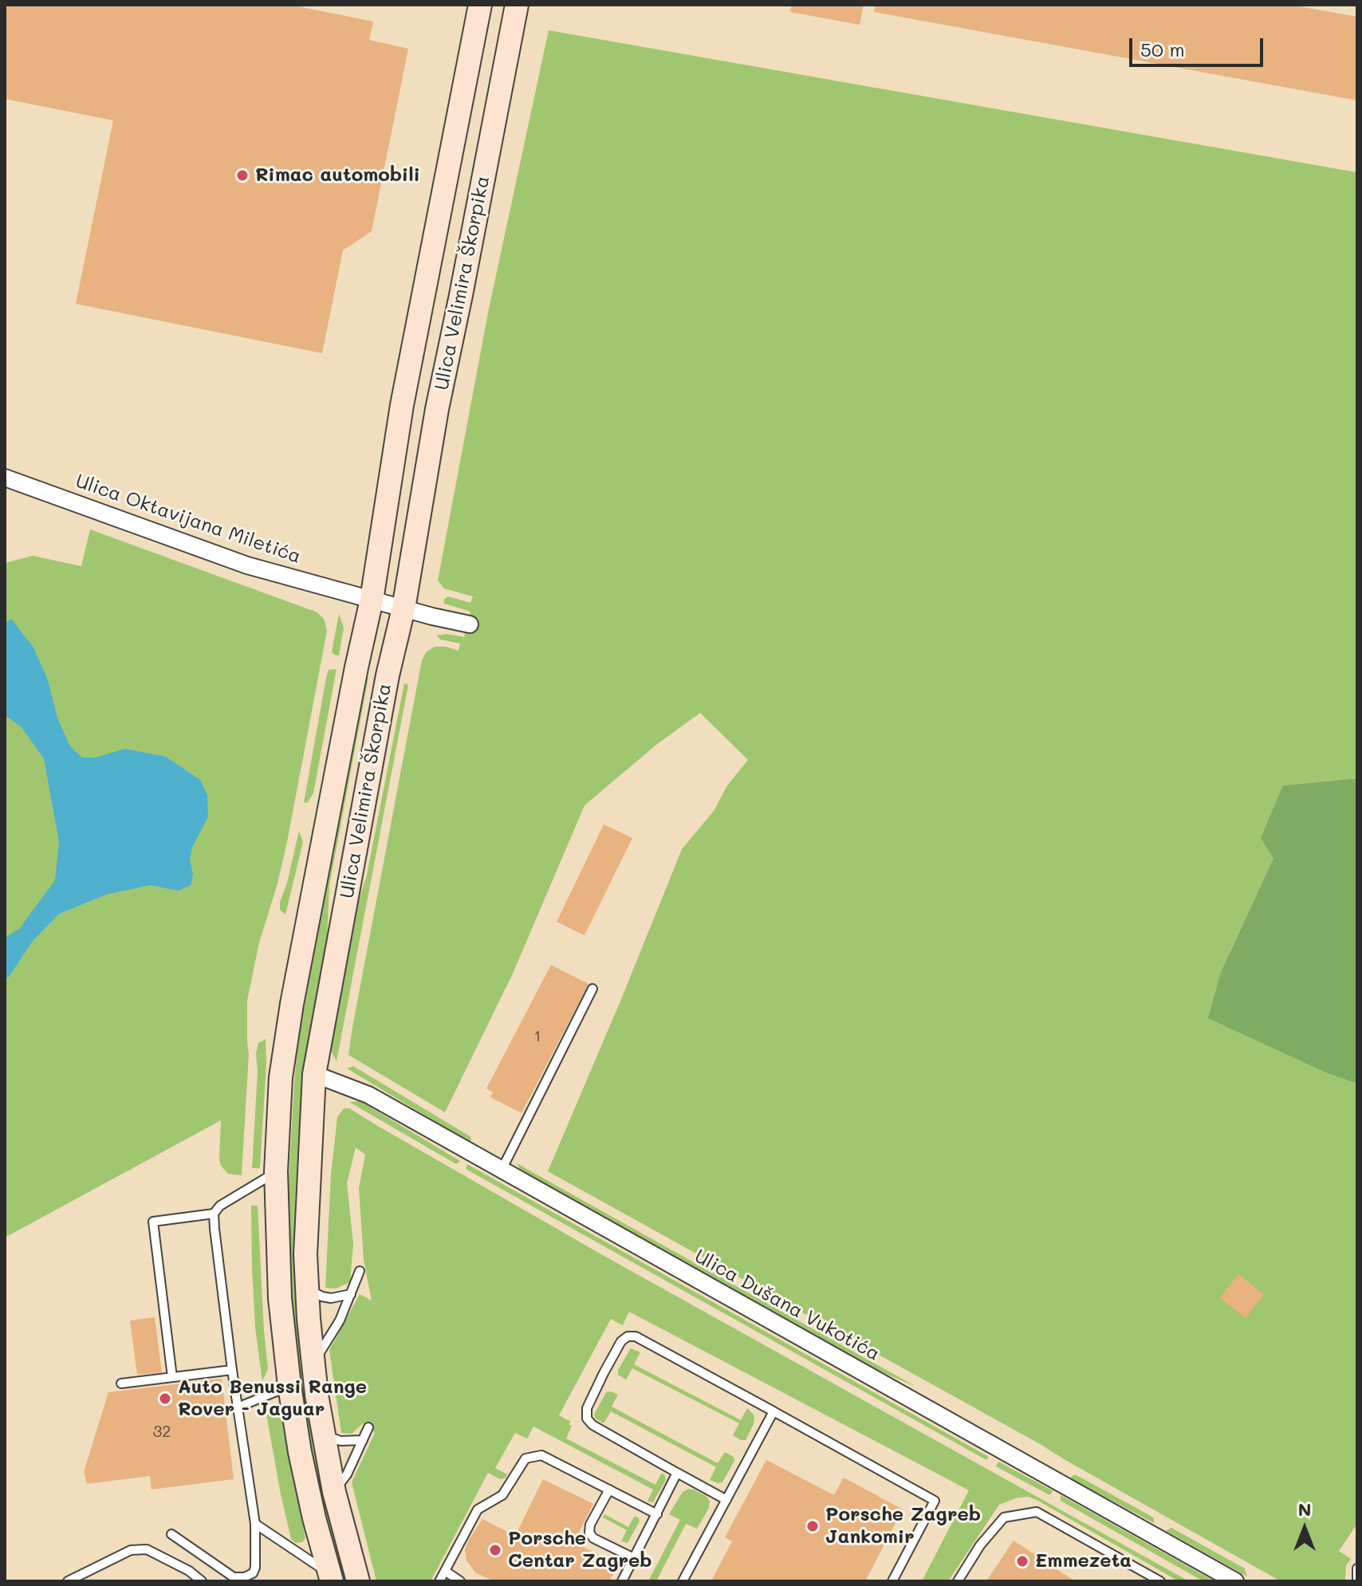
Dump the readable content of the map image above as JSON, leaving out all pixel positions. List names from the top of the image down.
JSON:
{
  "streets": {
    "main road": ["Ulica Velimira Škorpika"],
    "street": ["Ulica Oktavijana Miletića", "Ulica Dušana Vukotića"]
  },
  "crossings": [
    ["Ulica Velimira Škorpika", "Ulica Oktavijana Miletića"],
    ["Ulica Velimira Škorpika", "Ulica Dušana Vukotića"]
  ],
  "places": [
    "Rimac automobili",
    "Auto Benussi Range Rover - Jaguar",
    "Porsche Zagreb Jankomir",
    "Porsche Centar Zagreb",
    "Emmezeta"
  ],
  "house_numbers": ["1", "32"],
  "scale_bar": "50 m",
  "north": "top"
}
